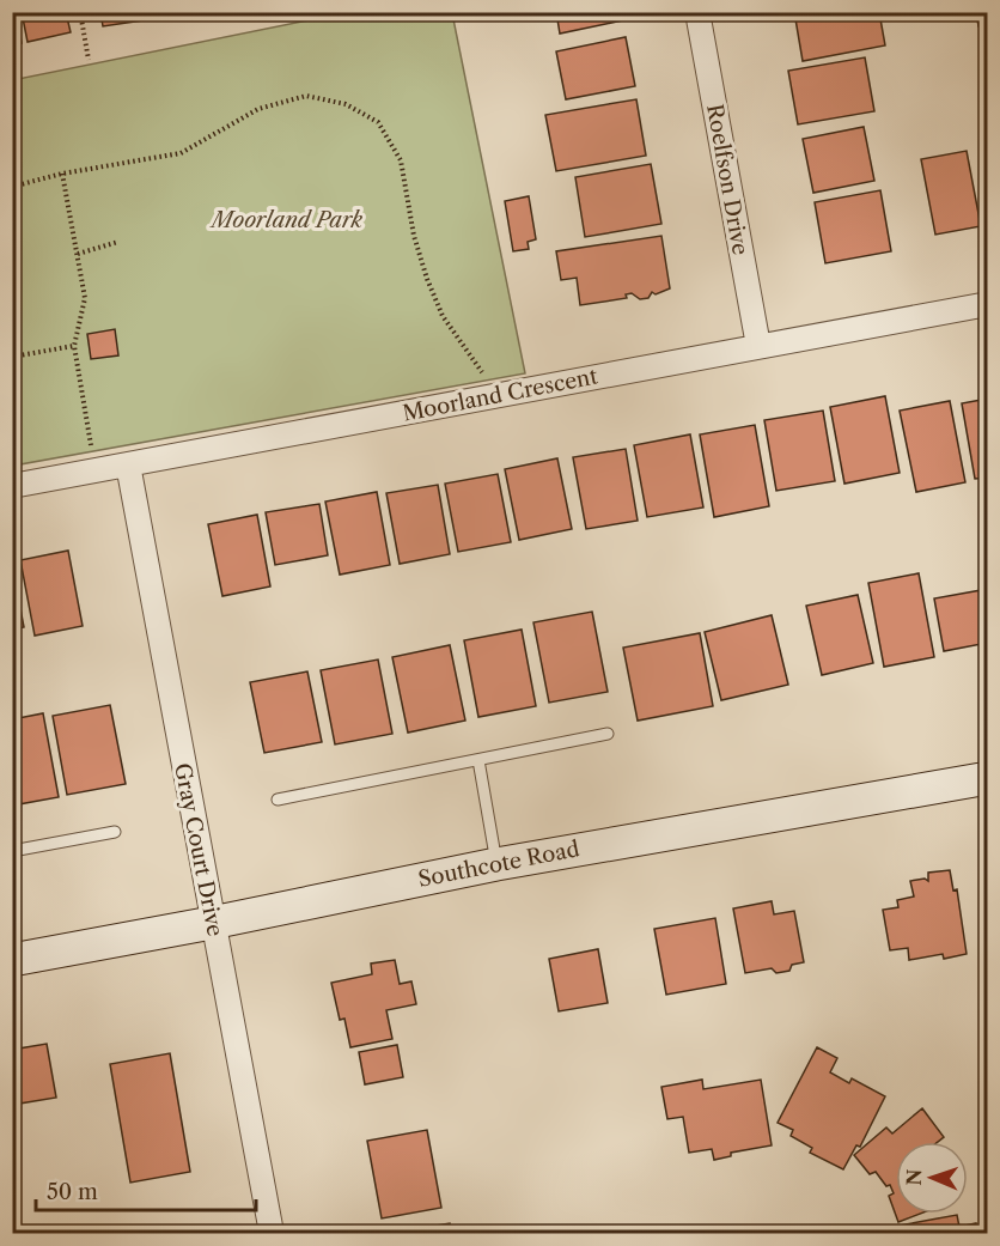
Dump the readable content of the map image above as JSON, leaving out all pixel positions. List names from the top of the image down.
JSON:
{
  "streets": {
    "main road": ["Southcote Road"],
    "street": ["Roelfson Drive", "Moorland Crescent", "Gray Court Drive"]
  },
  "crossings": [
    ["Roelfson Drive", "Moorland Crescent"],
    ["Moorland Crescent", "Gray Court Drive"],
    ["Gray Court Drive", "Southcote Road"]
  ],
  "parks": ["Moorland Park"],
  "scale_bar": "50 m",
  "north": "left"
}
